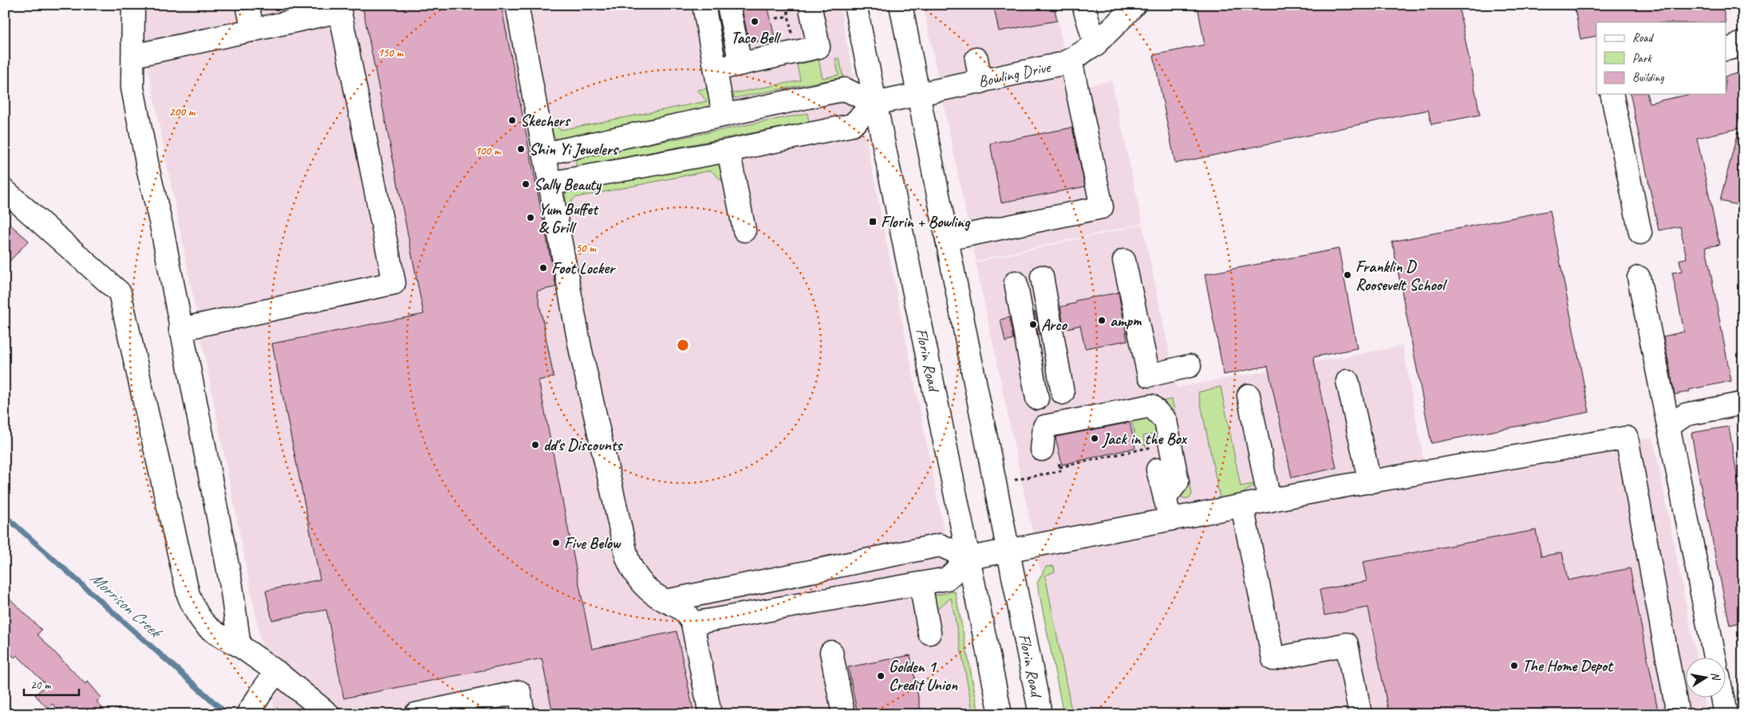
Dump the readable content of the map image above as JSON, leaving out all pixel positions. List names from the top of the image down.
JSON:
{
  "streets": {
    "main road": ["Bowling Drive", "Florin Road"]
  },
  "crossings": [
    ["Bowling Drive", "Florin Road"]
  ],
  "water": ["Morrison Creek"],
  "places": {
    "other": [
      "Taco Bell",
      "Skechers",
      "Shin Yi Jewelers",
      "Sally Beauty",
      "Yum Buffet & Grill",
      "Foot Locker",
      "Franklin D Roosevelt School",
      "ampm",
      "Arco",
      "Jack in the Box",
      "dd's Discounts",
      "Five Below",
      "The Home Depot",
      "Golden 1 Credit Union"
    ],
    "transit": ["Florin + Bowling"]
  },
  "legend": ["Road", "Park", "Building"],
  "scale_bar": "20 m",
  "north": "right",
  "rings": [
    "150 m",
    "200 m",
    "100 m",
    "50 m"
  ]
}
